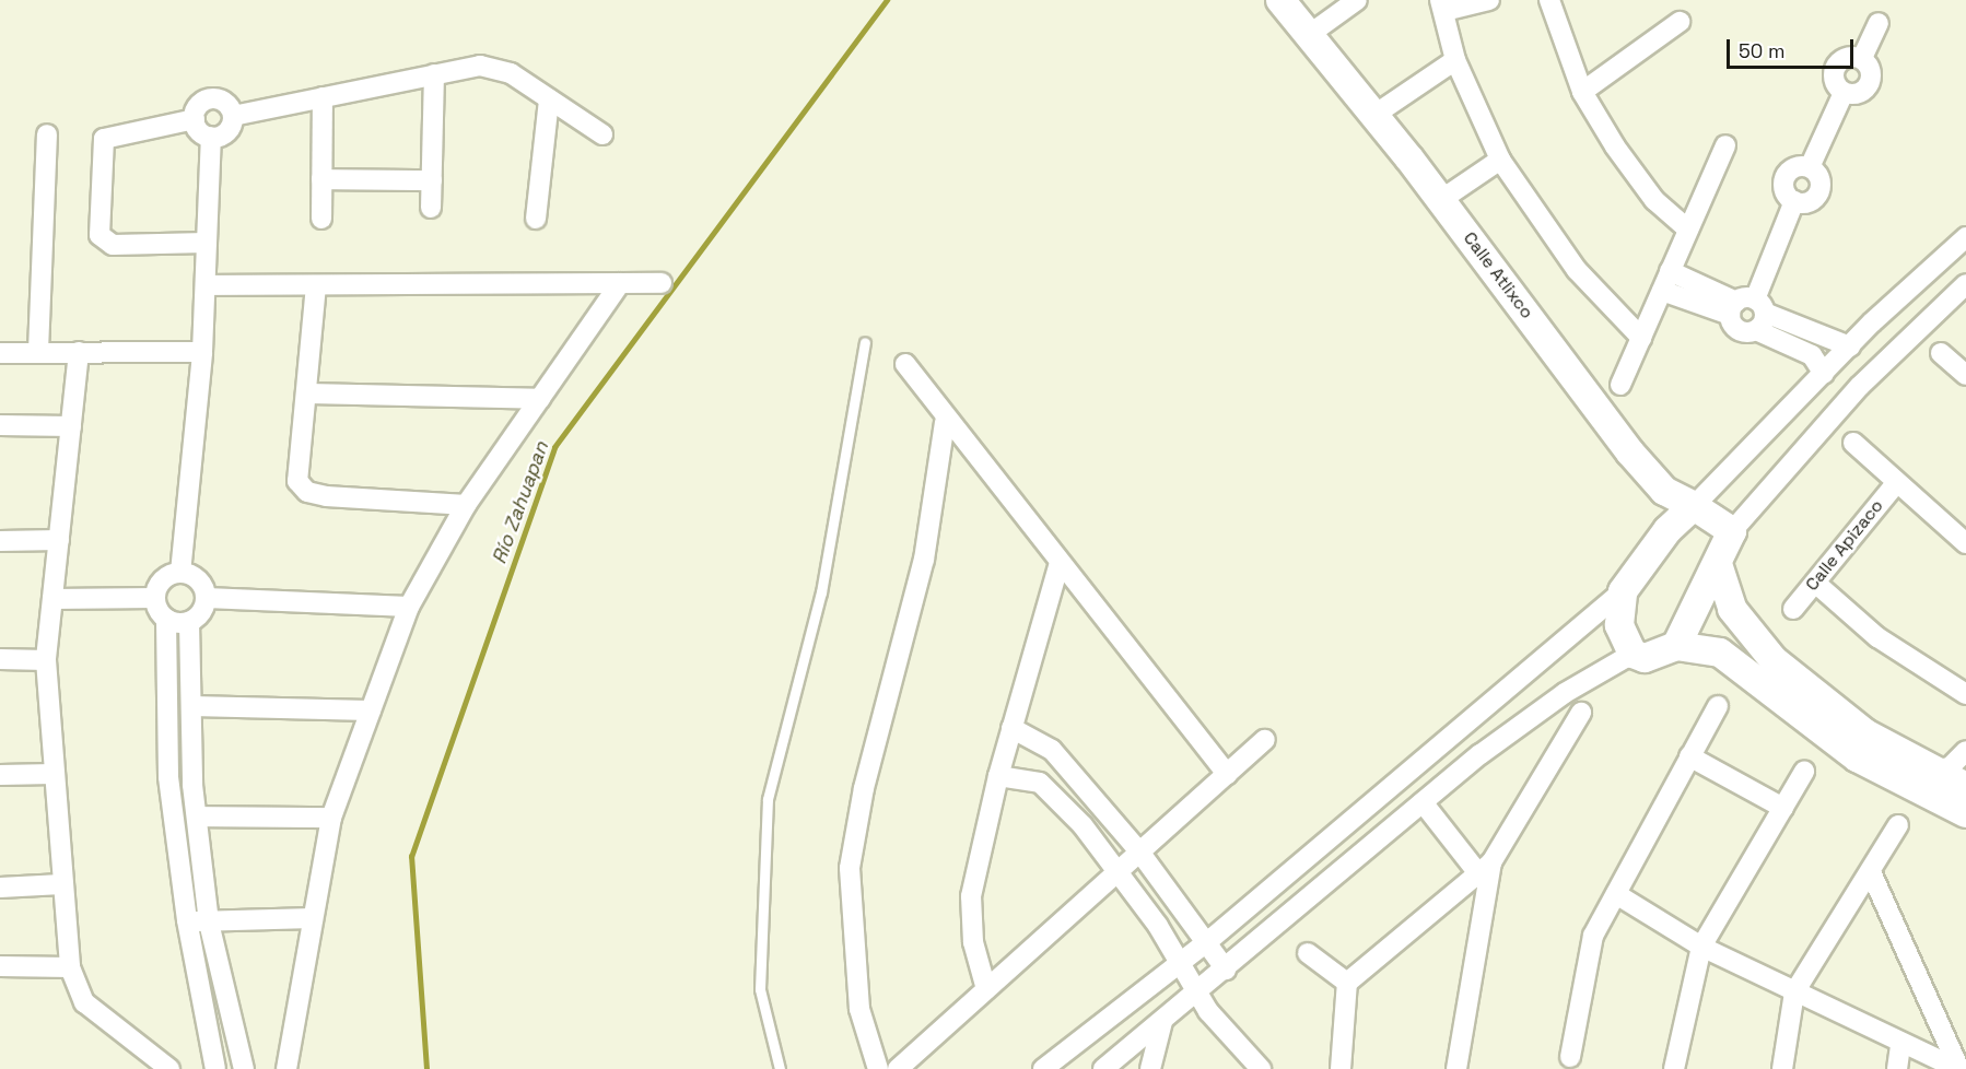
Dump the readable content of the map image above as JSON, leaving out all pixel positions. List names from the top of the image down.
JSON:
{
  "streets": {
    "street": ["Calle Atlixco", "Calle Apizaco"]
  },
  "water": ["Río Zahuapan"],
  "scale_bar": "50 m"
}
